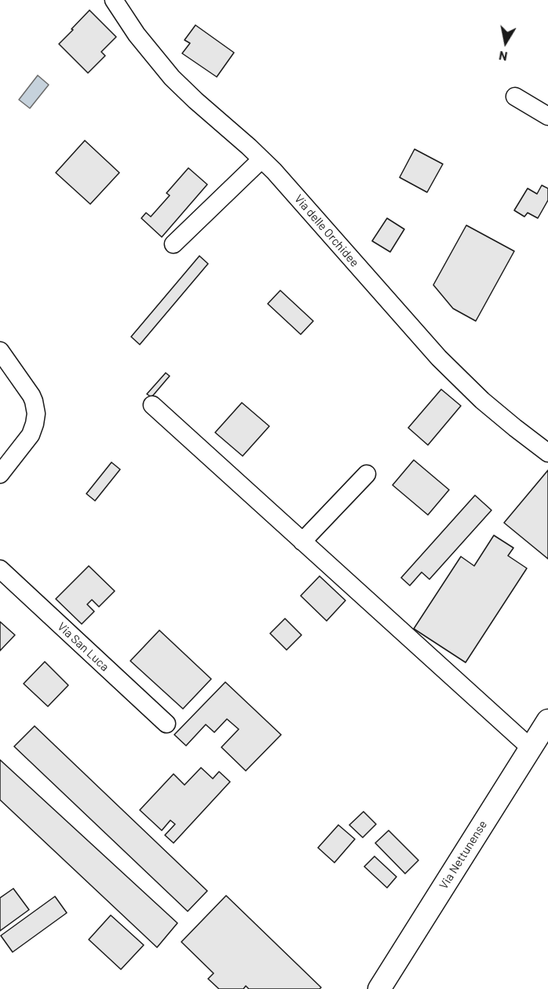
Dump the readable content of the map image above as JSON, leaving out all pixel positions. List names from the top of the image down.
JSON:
{
  "streets": {
    "main road": ["Via Nettunense"],
    "street": ["Via delle Orchidee", "Via San Luca"]
  },
  "north": "bottom"
}
